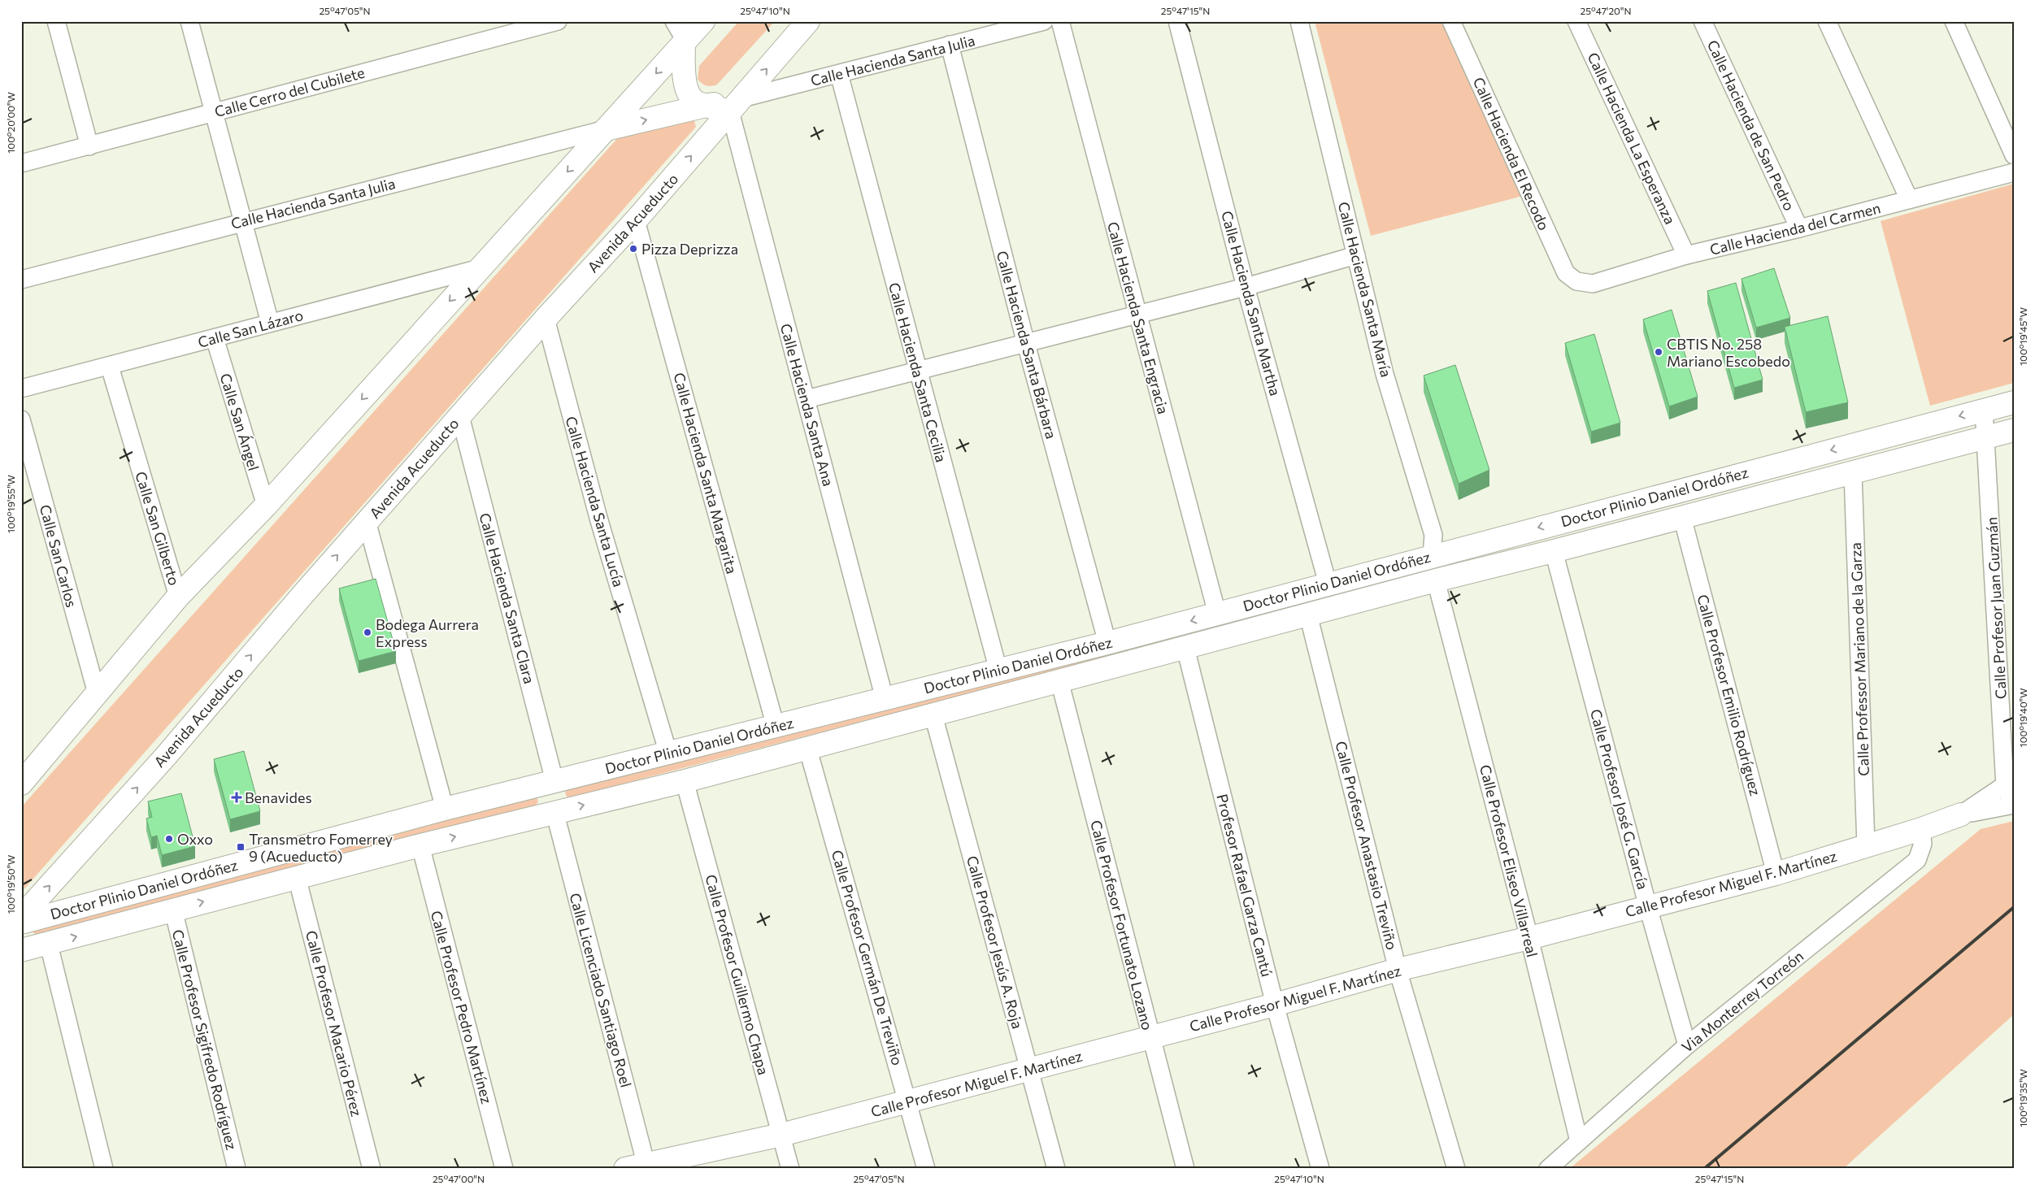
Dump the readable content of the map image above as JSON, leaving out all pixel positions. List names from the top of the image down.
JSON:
{
  "streets": {
    "street": [
      "Calle Hacienda Santa Julia",
      "Calle Cerro del Cubilete",
      "Calle Hacienda de San Pedro",
      "Calle Hacienda La Esperanza",
      "Calle Hacienda El Recodo",
      "Avenida Acueducto",
      "Calle Hacienda del Carmen",
      "Calle Hacienda Santa María",
      "Calle Hacienda Santa Martha",
      "Calle Hacienda Santa Engracia",
      "Calle San Lázaro",
      "Calle Hacienda Santa Bárbara",
      "Calle Hacienda Santa Cecilia",
      "Calle Hacienda Santa Ana",
      "Calle San Ángel",
      "Calle Hacienda Santa Margarita",
      "Doctor Plinio Daniel Ordóñez",
      "Calle Hacienda Santa Lucía",
      "Calle San Gilberto",
      "Calle San Carlos",
      "Calle Hacienda Santa Clara",
      "Calle Profesor Juan Guzmán",
      "Calle Professor Mariano de la Garza",
      "Calle Profesor Emilio Rodríguez",
      "Calle Profesor José G. García",
      "Calle Profesor Anastasio Treviño",
      "Calle Profesor Eliseo Villarreal",
      "Calle Profesor Miguel F. Martínez",
      "Profesor Rafael Garza Cantú",
      "Calle Profesor Fortunato Lozano",
      "Calle Profesor Jesús A. Roja",
      "Calle Profesor Germán De Treviño",
      "Calle Profesor Guillermo Chapa",
      "Calle Licenciado Santiago Roel",
      "Via Monterrey Torreón",
      "Calle Profesor Pedro Martínez",
      "Calle Profesor Macario Pérez",
      "Calle Profesor Sigifredo Rodríguez"
    ]
  },
  "crossings": [
    ["Calle Hacienda Santa Julia", "Avenida Acueducto"],
    ["Calle Hacienda Santa Julia", "Calle Hacienda Santa Bárbara"],
    ["Calle Hacienda Santa Julia", "Calle Hacienda Santa Cecilia"],
    ["Calle Hacienda Santa Julia", "Calle Hacienda Santa Ana"],
    ["Calle Hacienda de San Pedro", "Calle Hacienda del Carmen"],
    ["Calle Hacienda La Esperanza", "Calle Hacienda del Carmen"],
    ["Calle Hacienda El Recodo", "Calle Hacienda del Carmen"],
    ["Avenida Acueducto", "Calle Hacienda Santa Ana"],
    ["Avenida Acueducto", "Calle Hacienda Santa Margarita"],
    ["Avenida Acueducto", "Calle Hacienda Santa Lucía"],
    ["Avenida Acueducto", "Calle Hacienda Santa Clara"],
    ["Calle Hacienda Santa María", "Doctor Plinio Daniel Ordóñez"],
    ["Calle Hacienda Santa Martha", "Doctor Plinio Daniel Ordóñez"],
    ["Calle Hacienda Santa Engracia", "Doctor Plinio Daniel Ordóñez"],
    ["Calle San Lázaro", "Calle San Ángel"],
    ["Calle San Lázaro", "Calle San Gilberto"],
    ["Calle Hacienda Santa Bárbara", "Doctor Plinio Daniel Ordóñez"],
    ["Calle Hacienda Santa Cecilia", "Doctor Plinio Daniel Ordóñez"],
    ["Calle Hacienda Santa Ana", "Doctor Plinio Daniel Ordóñez"],
    ["Calle Hacienda Santa Margarita", "Doctor Plinio Daniel Ordóñez"],
    ["Doctor Plinio Daniel Ordóñez", "Calle Hacienda Santa Lucía"],
    ["Doctor Plinio Daniel Ordóñez", "Calle Hacienda Santa Clara"],
    ["Doctor Plinio Daniel Ordóñez", "Calle Profesor Juan Guzmán"],
    ["Doctor Plinio Daniel Ordóñez", "Calle Professor Mariano de la Garza"],
    ["Doctor Plinio Daniel Ordóñez", "Calle Profesor Emilio Rodríguez"],
    ["Doctor Plinio Daniel Ordóñez", "Calle Profesor José G. García"],
    ["Doctor Plinio Daniel Ordóñez", "Calle Profesor Anastasio Treviño"],
    ["Doctor Plinio Daniel Ordóñez", "Calle Profesor Eliseo Villarreal"],
    ["Doctor Plinio Daniel Ordóñez", "Profesor Rafael Garza Cantú"],
    ["Doctor Plinio Daniel Ordóñez", "Calle Profesor Fortunato Lozano"],
    ["Doctor Plinio Daniel Ordóñez", "Calle Profesor Jesús A. Roja"],
    ["Doctor Plinio Daniel Ordóñez", "Calle Profesor Germán De Treviño"],
    ["Doctor Plinio Daniel Ordóñez", "Calle Profesor Guillermo Chapa"],
    ["Doctor Plinio Daniel Ordóñez", "Calle Licenciado Santiago Roel"],
    ["Doctor Plinio Daniel Ordóñez", "Calle Profesor Pedro Martínez"],
    ["Doctor Plinio Daniel Ordóñez", "Calle Profesor Macario Pérez"],
    ["Doctor Plinio Daniel Ordóñez", "Calle Profesor Sigifredo Rodríguez"],
    ["Calle Professor Mariano de la Garza", "Calle Profesor Miguel F. Martínez"],
    ["Calle Profesor Emilio Rodríguez", "Calle Profesor Miguel F. Martínez"],
    ["Calle Profesor José G. García", "Calle Profesor Miguel F. Martínez"],
    ["Calle Profesor José G. García", "Via Monterrey Torreón"],
    ["Calle Profesor Anastasio Treviño", "Calle Profesor Miguel F. Martínez"],
    ["Calle Profesor Eliseo Villarreal", "Calle Profesor Miguel F. Martínez"],
    ["Calle Profesor Eliseo Villarreal", "Via Monterrey Torreón"],
    ["Calle Profesor Miguel F. Martínez", "Profesor Rafael Garza Cantú"],
    ["Calle Profesor Miguel F. Martínez", "Calle Profesor Fortunato Lozano"],
    ["Calle Profesor Miguel F. Martínez", "Calle Profesor Jesús A. Roja"],
    ["Calle Profesor Miguel F. Martínez", "Calle Profesor Germán De Treviño"],
    ["Calle Profesor Miguel F. Martínez", "Calle Profesor Guillermo Chapa"],
    ["Calle Profesor Miguel F. Martínez", "Calle Licenciado Santiago Roel"],
    ["Calle Profesor Miguel F. Martínez", "Via Monterrey Torreón"]
  ],
  "places": {
    "other": [
      "Pizza Deprizza",
      "CBTIS No. 258 Mariano Escobedo",
      "Bodega Aurrera Express",
      "Oxxo"
    ],
    "health": ["Benavides"],
    "transit": ["Transmetro Fomerrey 9 (Acueducto)"]
  },
  "coordinates": [
    "25°47'05\"N",
    "25°47'10\"N",
    "25°47'15\"N",
    "25°47'20\"N",
    "100°20'00\"W",
    "100°19'45\"W",
    "100°19'55\"W",
    "100°19'40\"W",
    "100°19'50\"W",
    "100°19'35\"W",
    "25°47'00\"N"
  ]
}
